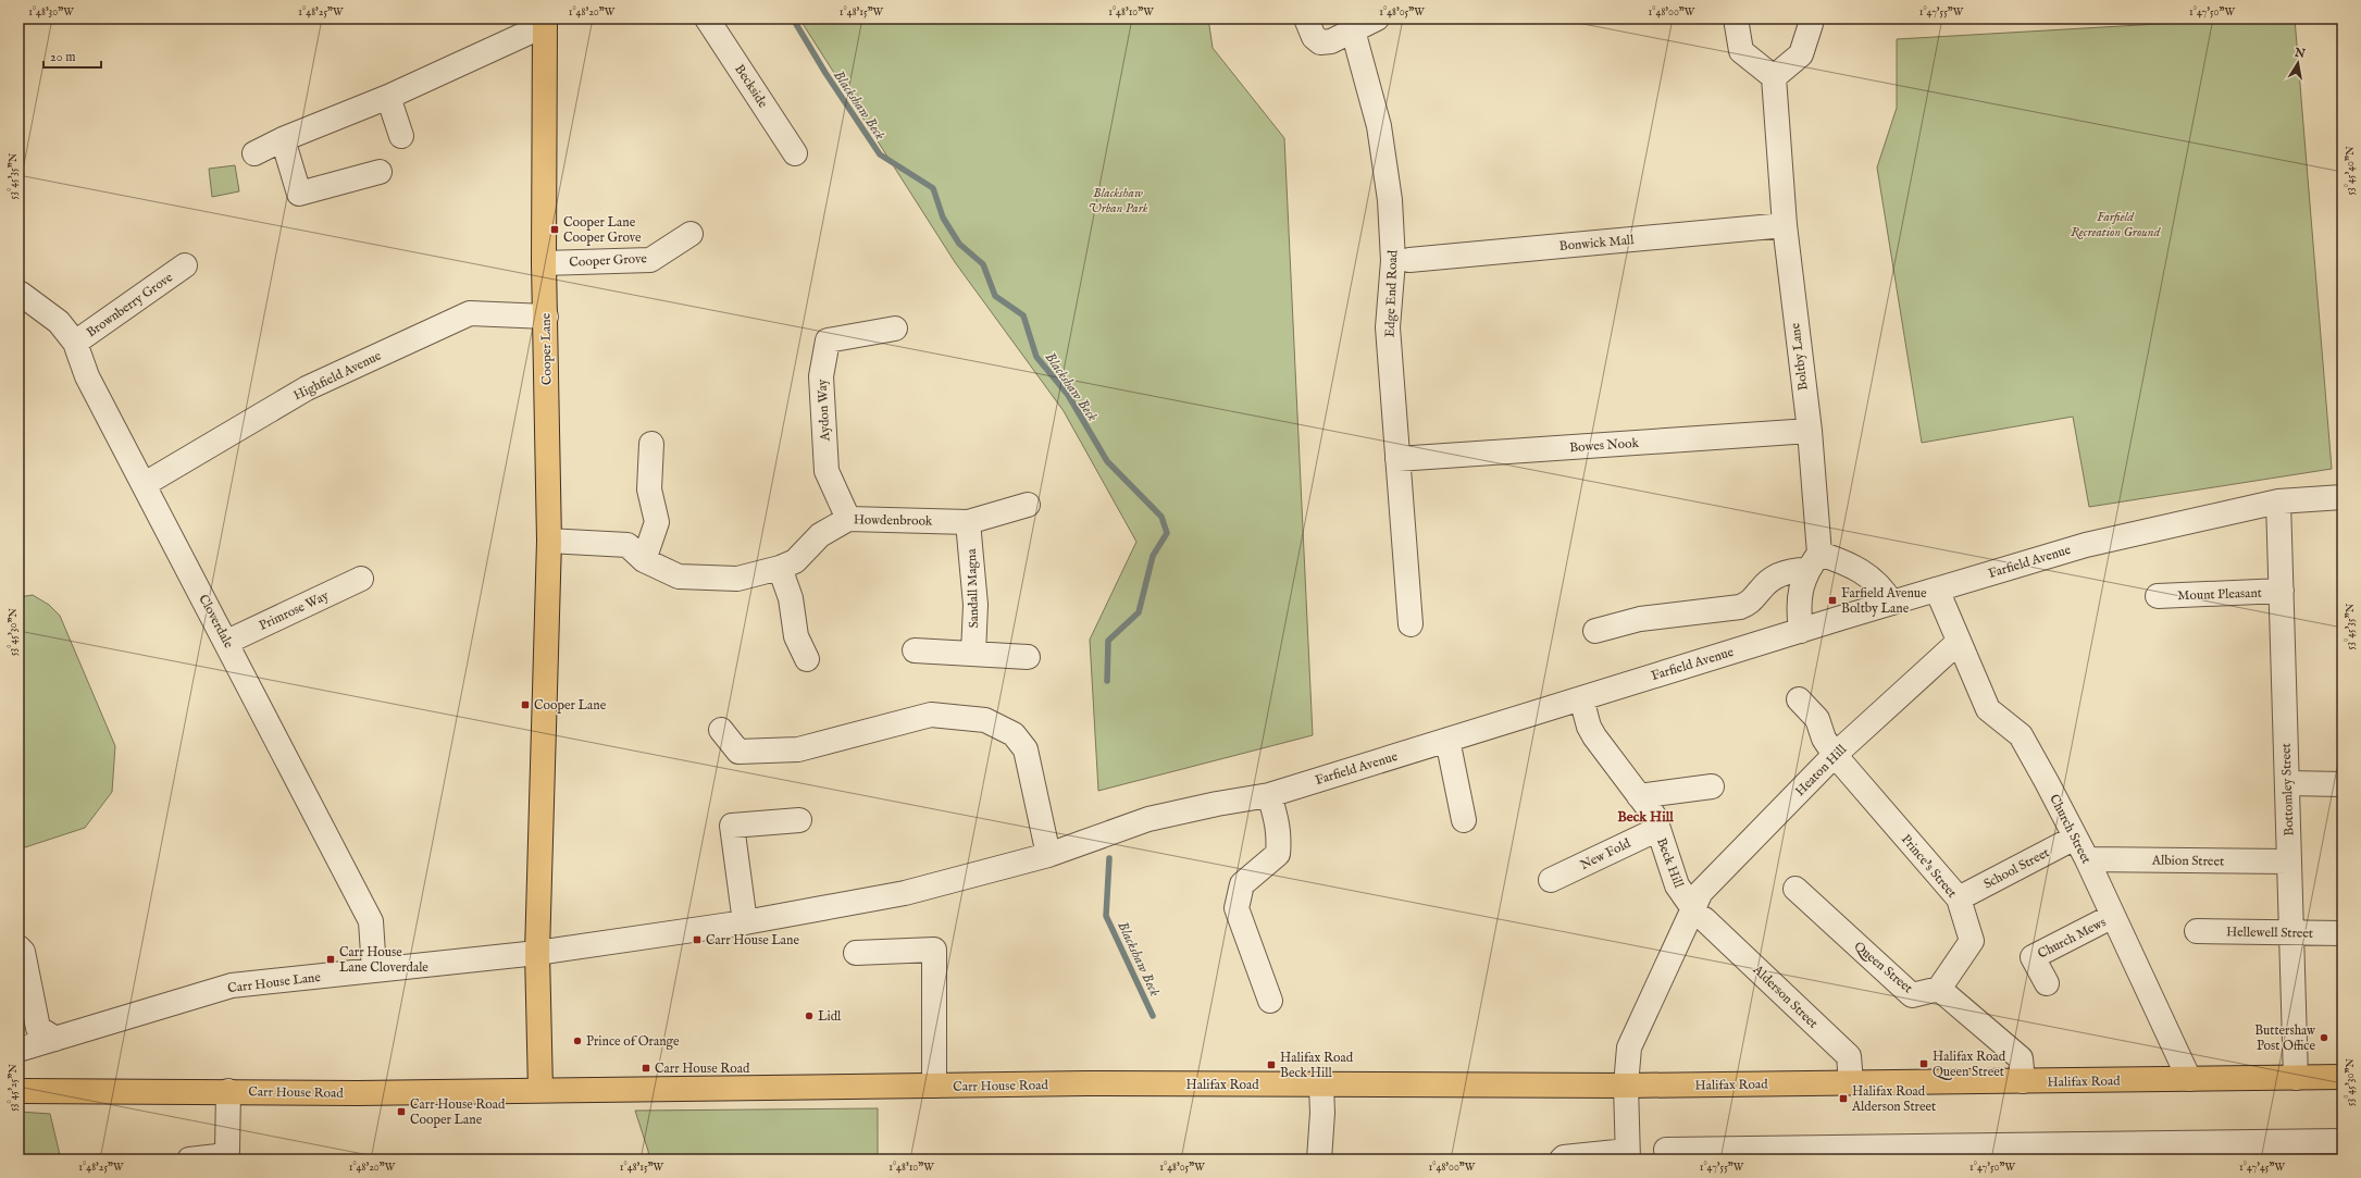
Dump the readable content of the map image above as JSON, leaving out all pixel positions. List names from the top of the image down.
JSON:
{
  "streets": {
    "main road": ["Cooper Lane", "Halifax Road", "Carr House Road"],
    "street": [
      "Beckside",
      "Bonwick Mall",
      "Cooper Grove",
      "Edge End Road",
      "Brownberry Grove",
      "Boltby Lane",
      "Highfield Avenue",
      "Aydon Way",
      "Bowes Nook",
      "Howdenbrook",
      "Farfield Avenue",
      "Sandall Magna",
      "Mount Pleasant",
      "Primrose Way",
      "Cloverdale",
      "Heaton Hill",
      "Bottomley Street",
      "Church Street",
      "New Fold",
      "Albion Street",
      "Beck Hill",
      "Prince's Street",
      "School Street",
      "Hellewell Street",
      "Church Mews",
      "Queen Street",
      "Carr House Lane",
      "Alderson Street"
    ]
  },
  "crossings": [
    ["Bonwick Mall", "Boltby Lane"],
    ["Cooper Grove", "Cooper Lane"],
    ["Edge End Road", "Bowes Nook"],
    ["Brownberry Grove", "Cloverdale"],
    ["Cooper Lane", "Highfield Avenue"],
    ["Cooper Lane", "Howdenbrook"],
    ["Cooper Lane", "Carr House Lane"],
    ["Cooper Lane", "Carr House Road"],
    ["Boltby Lane", "Bowes Nook"],
    ["Boltby Lane", "Farfield Avenue"],
    ["Highfield Avenue", "Cloverdale"],
    ["Aydon Way", "Howdenbrook"],
    ["Howdenbrook", "Sandall Magna"],
    ["Farfield Avenue", "Bottomley Street"],
    ["Farfield Avenue", "Church Street"],
    ["Farfield Avenue", "Beck Hill"],
    ["Farfield Avenue", "Carr House Lane"],
    ["Mount Pleasant", "Bottomley Street"],
    ["Primrose Way", "Cloverdale"],
    ["Cloverdale", "Carr House Lane"],
    ["Heaton Hill", "Church Street"],
    ["Heaton Hill", "Beck Hill"],
    ["Heaton Hill", "Prince's Street"],
    ["Heaton Hill", "Alderson Street"],
    ["Bottomley Street", "Albion Street"],
    ["Bottomley Street", "Hellewell Street"],
    ["Bottomley Street", "Halifax Road"],
    ["Church Street", "Albion Street"],
    ["Church Street", "School Street"],
    ["Church Street", "Church Mews"],
    ["Church Street", "Halifax Road"],
    ["New Fold", "Beck Hill"],
    ["Beck Hill", "Alderson Street"],
    ["Prince's Street", "School Street"],
    ["Prince's Street", "Queen Street"],
    ["Alderson Street", "Halifax Road"],
    ["Halifax Road", "Carr House Road"]
  ],
  "districts": ["Beck Hill"],
  "water": ["Blackshaw Beck"],
  "parks": ["Blackshaw Urban Park", "Farfield Recreation Ground"],
  "places": {
    "transit": [
      "Cooper Lane Cooper Grove",
      "Farfield Avenue Boltby Lane",
      "Cooper Lane",
      "Carr House Lane",
      "Carr House Lane Cloverdale",
      "Halifax Road Queen Street",
      "Halifax Road Beck Hill",
      "Carr House Road",
      "Halifax Road Alderson Street",
      "Carr House Road Cooper Lane"
    ],
    "other": ["Lidl", "Buttershaw Post Office", "Prince of Orange"]
  },
  "scale_bar": "20 m",
  "north": "top",
  "coordinates": [
    "1°48'30\"W",
    "1°48'25\"W",
    "1°48'20\"W",
    "1°48'15\"W",
    "1°48'10\"W",
    "1°48'05\"W",
    "1°48'00\"W",
    "1°47'55\"W",
    "1°47'50\"W",
    "53°45'40\"N",
    "53°45'35\"N",
    "53°45'30\"N",
    "53°45'25\"N",
    "1°47'45\"W"
  ]
}
